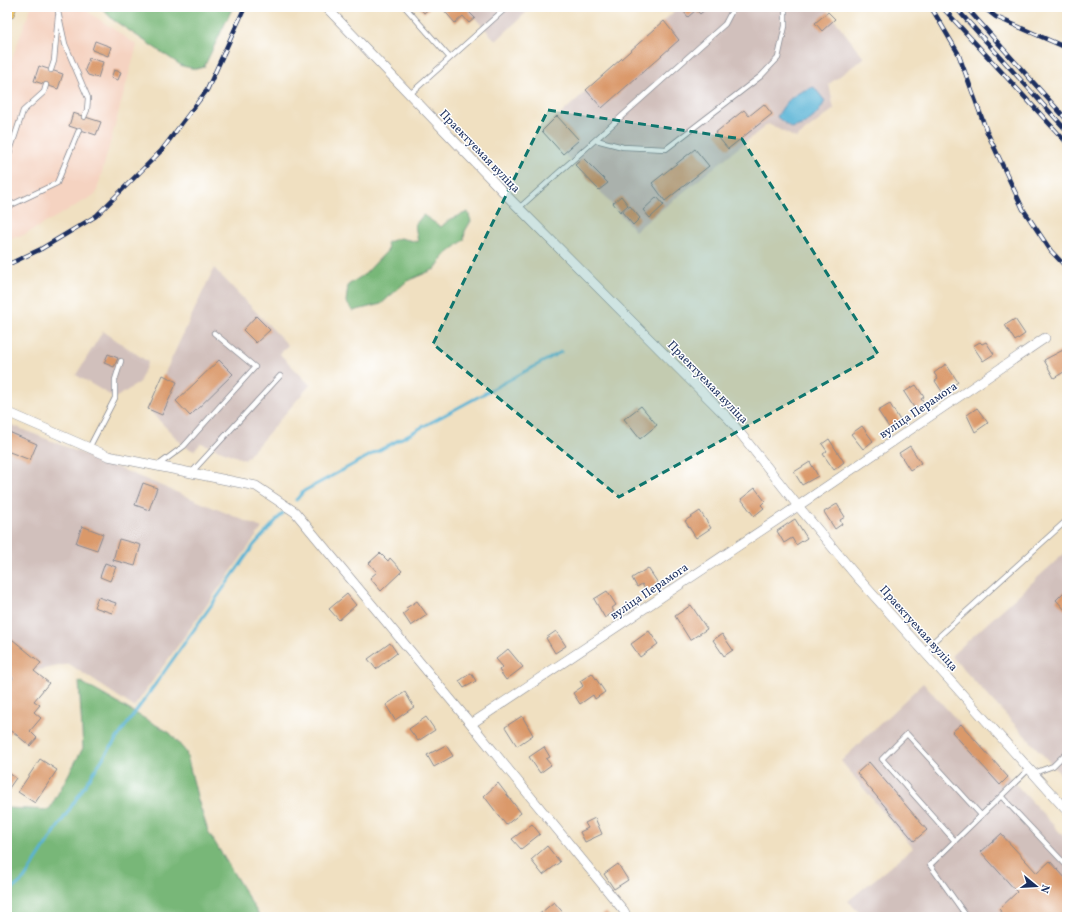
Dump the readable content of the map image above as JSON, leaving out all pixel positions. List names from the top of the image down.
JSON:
{
  "streets": {
    "street": ["Праектуемая вуліца", "вуліца Перамога"]
  },
  "crossings": [
    ["Праектуемая вуліца", "вуліца Перамога"]
  ],
  "north": "right"
}
